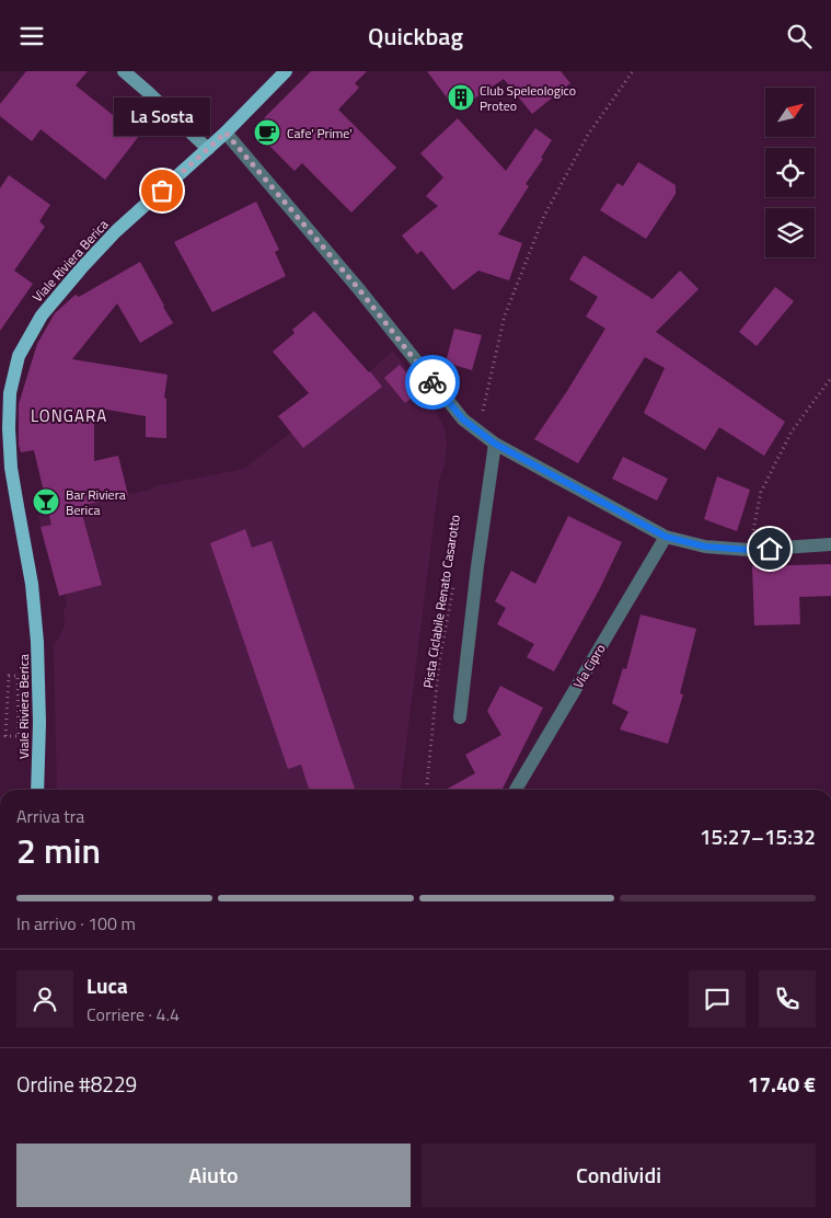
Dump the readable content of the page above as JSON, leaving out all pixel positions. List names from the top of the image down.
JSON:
{
  "streets": {
    "main road": ["Viale Riviera Berica"],
    "street": ["Via Cipro"],
    "path": ["Pista Ciclabile Renato Casarotto"]
  },
  "districts": ["LONGARA"],
  "places": {
    "building": ["Club Speleologico Proteo"],
    "cafe": ["Cafe' Prime'"],
    "other": ["La Sosta"],
    "bar": ["Bar Riviera Berica"]
  },
  "north": "top right",
  "page": {
    "header": "Quickbag",
    "bubble": "La Sosta",
    "heading": ["2 min", "Arriva tra", "15:27–15:32"],
    "panel": [
      "Luca",
      "Corriere · 4.4",
      "Ordine #8229",
      "17.40 €"
    ],
    "bar": "In arrivo · 100 m",
    "buttons": ["Aiuto", "Condividi"]
  }
}
